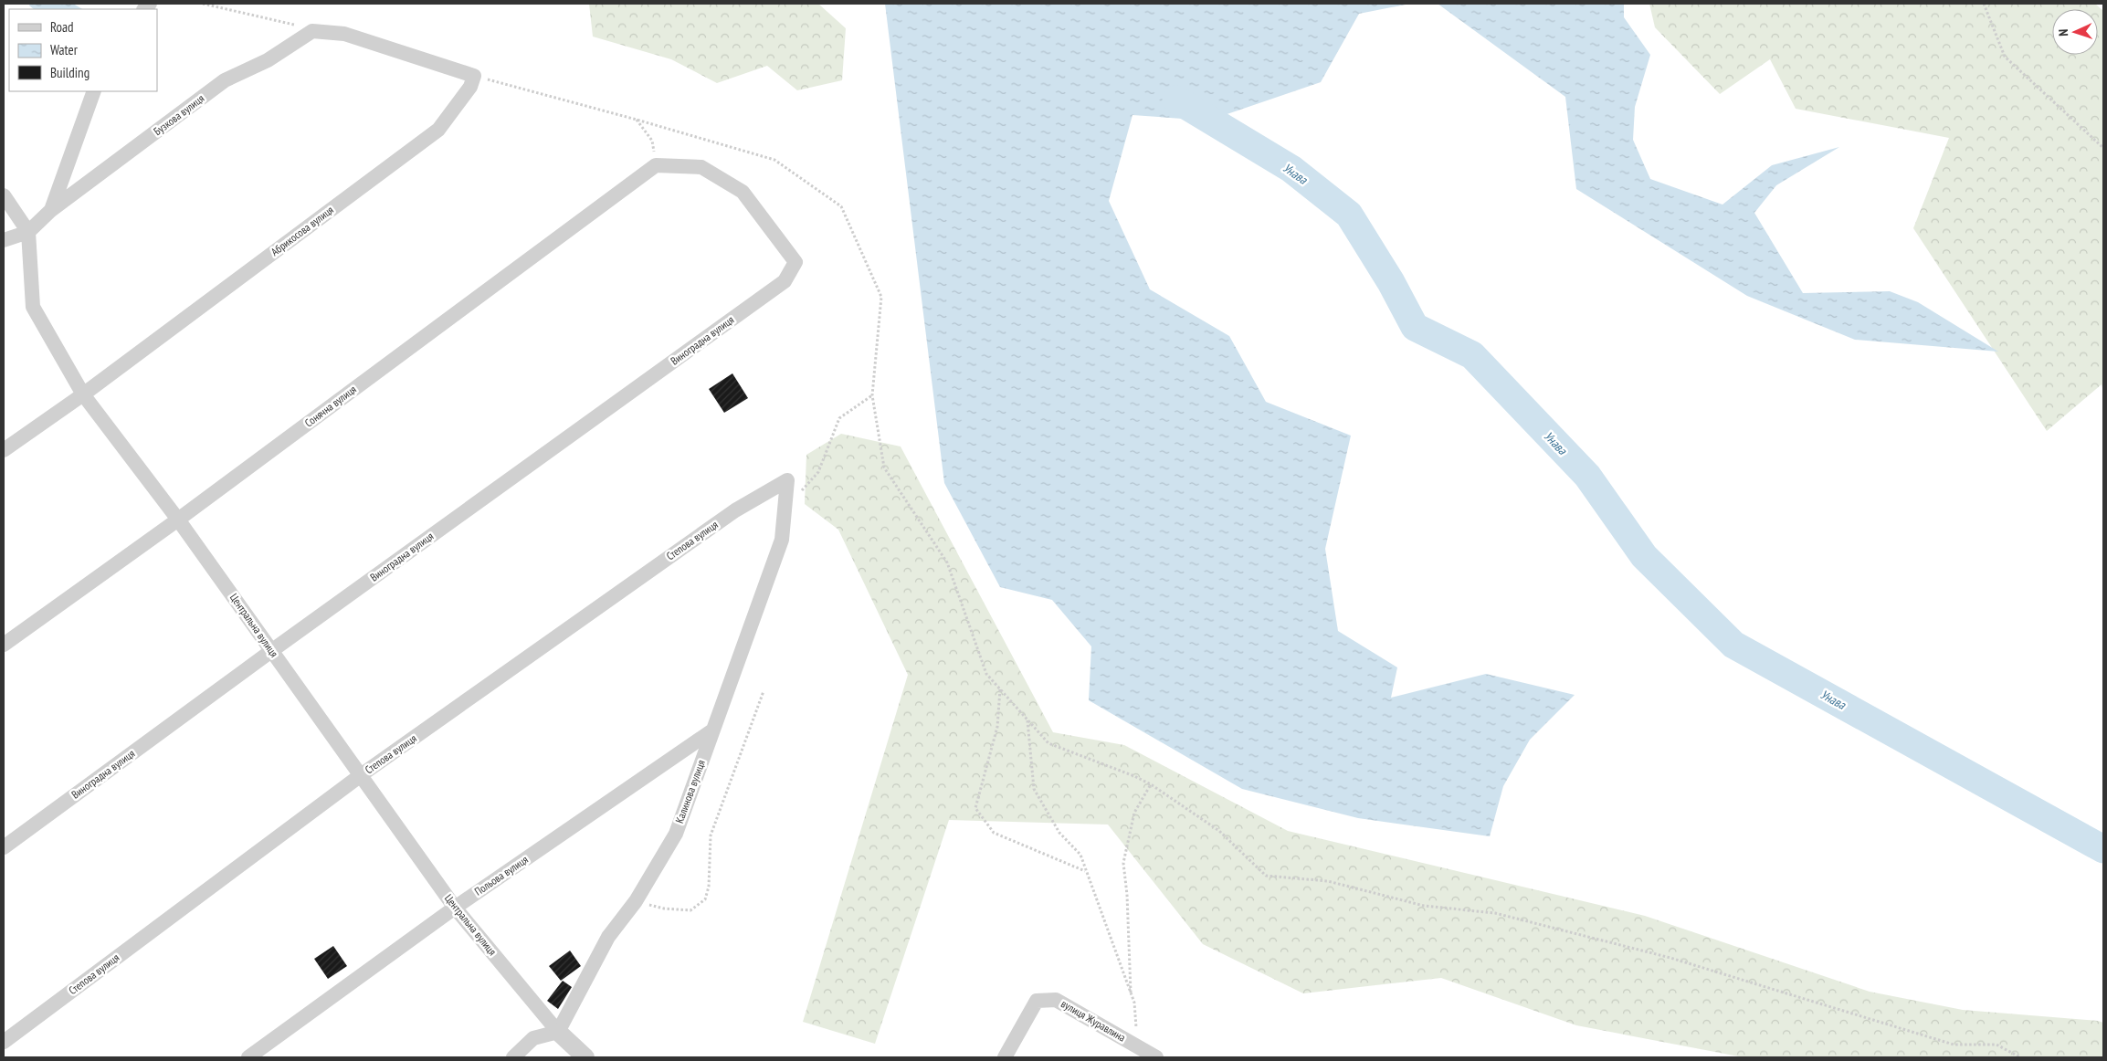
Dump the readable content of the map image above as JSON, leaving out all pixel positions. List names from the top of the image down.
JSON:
{
  "streets": {
    "street": [
      "Бузкова вулиця",
      "Абрикосова вулиця",
      "Виноградна вулиця",
      "Сонячна вулиця",
      "Степова вулиця",
      "Центральна вулиця",
      "Калинова вулиця",
      "Польова вулиця",
      "вулиця Журавлина"
    ]
  },
  "crossings": [
    ["Бузкова вулиця", "Абрикосова вулиця"],
    ["Бузкова вулиця", "Центральна вулиця"],
    ["Абрикосова вулиця", "Центральна вулиця"],
    ["Виноградна вулиця", "Сонячна вулиця"],
    ["Виноградна вулиця", "Центральна вулиця"],
    ["Сонячна вулиця", "Центральна вулиця"],
    ["Степова вулиця", "Центральна вулиця"],
    ["Степова вулиця", "Калинова вулиця"],
    ["Центральна вулиця", "Калинова вулиця"],
    ["Центральна вулиця", "Польова вулиця"],
    ["Калинова вулиця", "Польова вулиця"]
  ],
  "water": ["Унава"],
  "legend": ["Road", "Water", "Building"],
  "north": "left"
}
